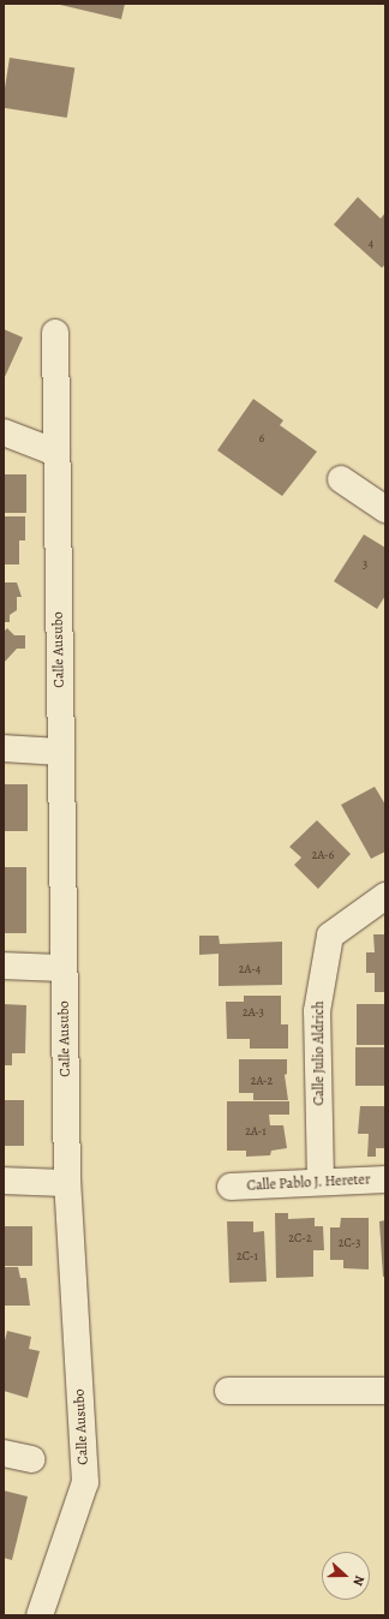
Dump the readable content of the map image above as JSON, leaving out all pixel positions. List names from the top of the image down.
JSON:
{
  "streets": {
    "street": ["Calle Ausubo", "Calle Julio Aldrich", "Calle Pablo J. Hereter"]
  },
  "crossings": [
    ["Calle Julio Aldrich", "Calle Pablo J. Hereter"]
  ],
  "house_numbers": [
    "4",
    "6",
    "3",
    "2A-6",
    "2A-4",
    "2A-3",
    "2A-2",
    "2A-1",
    "2C-2",
    "2C-3",
    "2C-1"
  ],
  "north": "right"
}
